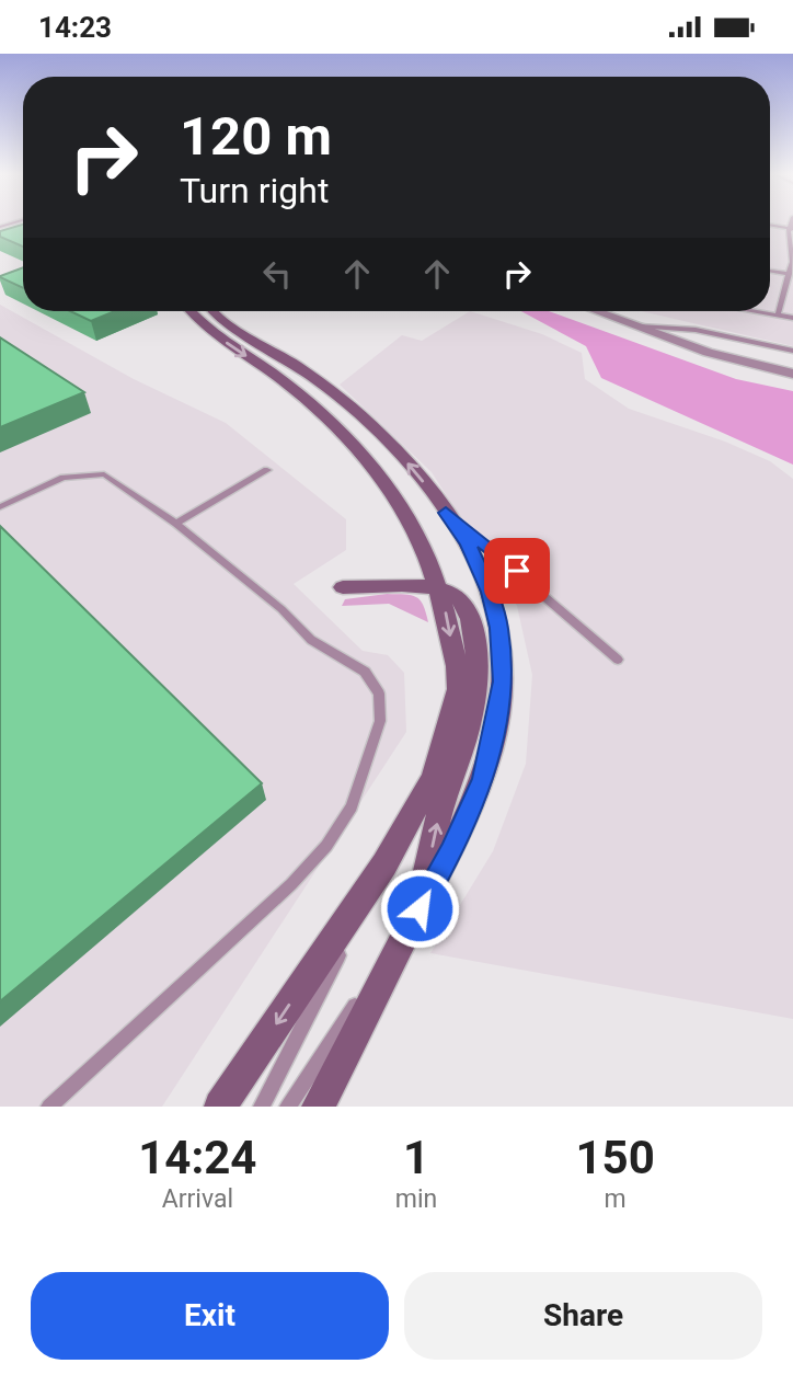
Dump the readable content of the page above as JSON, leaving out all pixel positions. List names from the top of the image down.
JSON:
{
  "page": {
    "status": "14:23",
    "turn": ["120 m", "Turn right"],
    "eta": [
      "14:24",
      "Arrival",
      "1",
      "min",
      "150",
      "m"
    ],
    "buttons": ["Exit", "Share"]
  }
}
